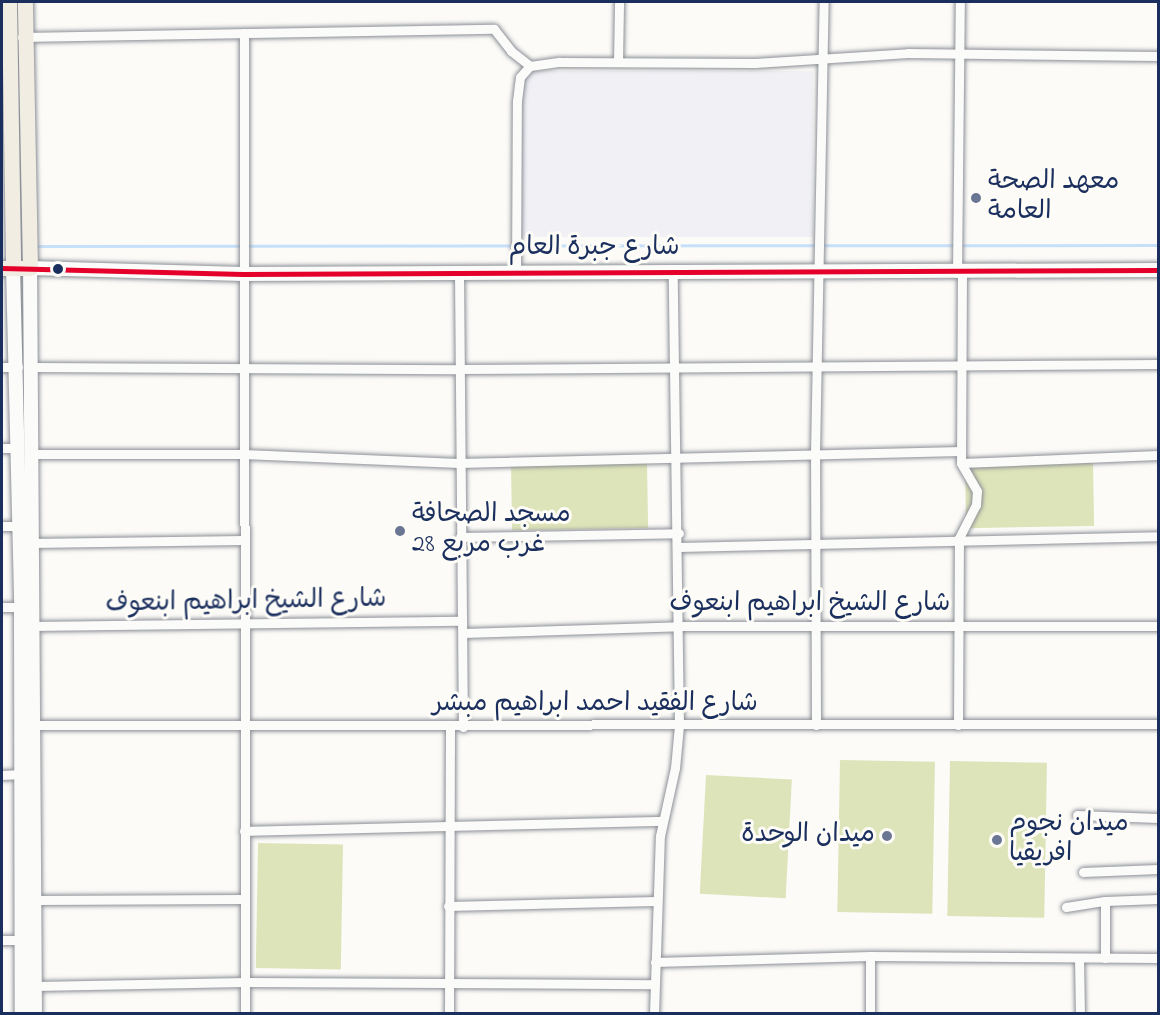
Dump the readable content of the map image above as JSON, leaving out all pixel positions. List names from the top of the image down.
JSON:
{
  "streets": {
    "main road": ["شارع جبرة العام"],
    "street": ["شارع الشيخ ابراهيم ابنعوف", "شارع الفقيد احمد ابراهيم مبشر"]
  },
  "places": [
    "معهد الصحة العامة",
    "مسجد الصحافة غرب مربع 28",
    "ميدان الوحدة",
    "ميدان نجوم افريقيا"
  ]
}
